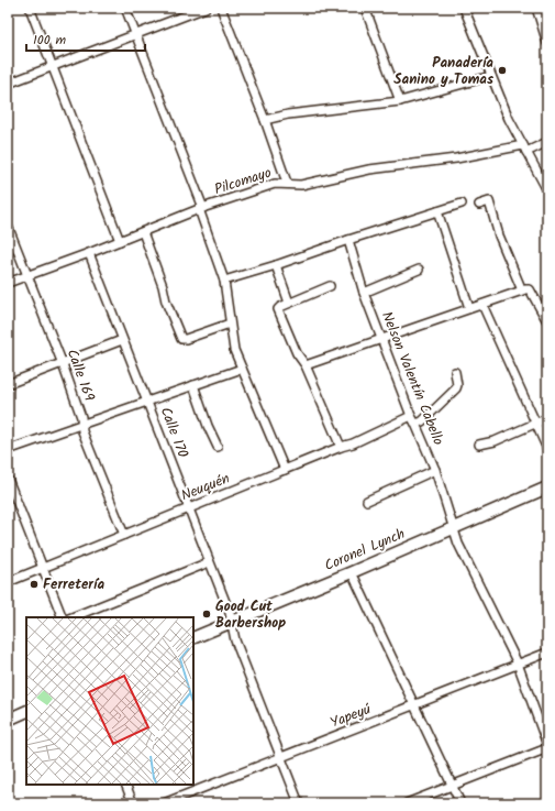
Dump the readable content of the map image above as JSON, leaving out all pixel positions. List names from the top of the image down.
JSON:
{
  "streets": {
    "main road": ["Coronel Lynch"],
    "street": [
      "Pilcomayo",
      "Calle 169",
      "Nelson Valentín Cabello",
      "Calle 170",
      "Neuquén",
      "Yapeyú"
    ]
  },
  "crossings": [
    ["Pilcomayo", "Calle 169"],
    ["Pilcomayo", "Calle 170"],
    ["Calle 169", "Neuquén"],
    ["Nelson Valentín Cabello", "Neuquén"],
    ["Nelson Valentín Cabello", "Coronel Lynch"],
    ["Nelson Valentín Cabello", "Yapeyú"],
    ["Calle 170", "Neuquén"],
    ["Calle 170", "Coronel Lynch"],
    ["Calle 170", "Yapeyú"]
  ],
  "places": ["Panadería Sanino y Tomas", "Ferretería", "Good Cut Barbershop"],
  "scale_bar": "100 m"
}
